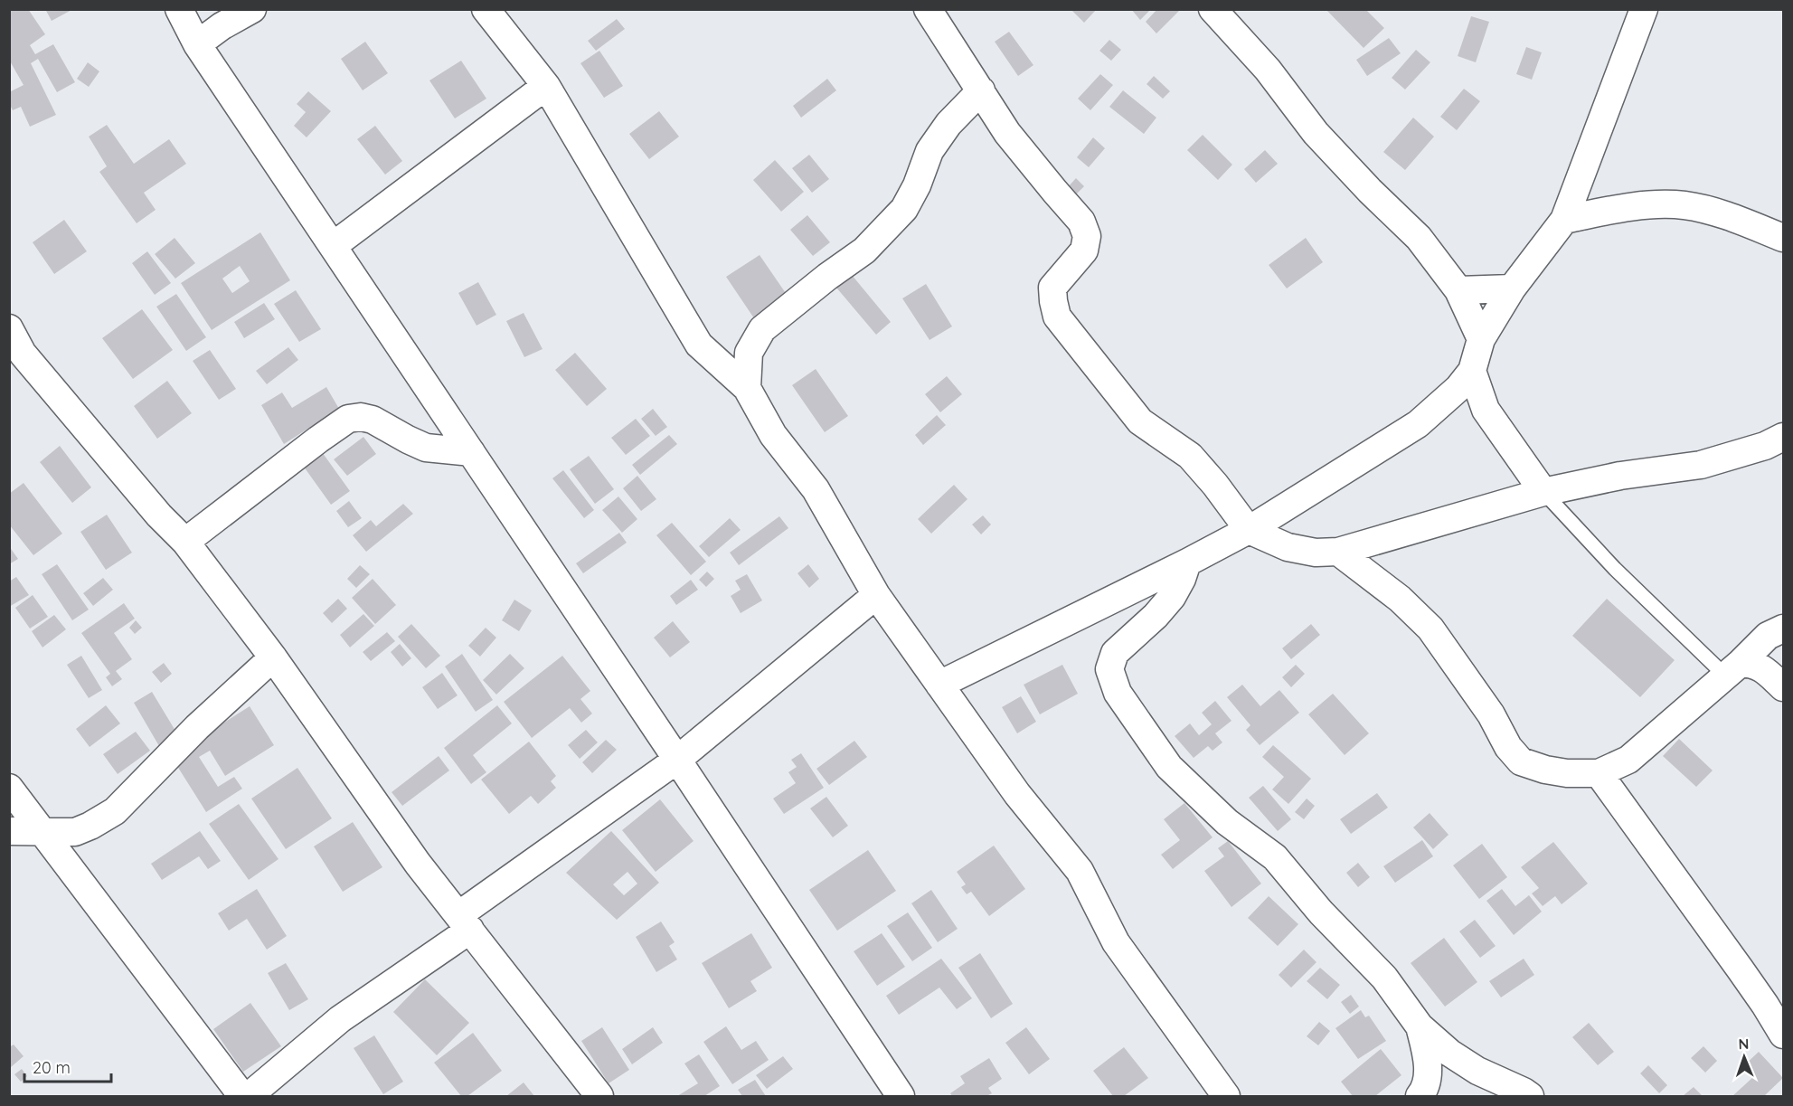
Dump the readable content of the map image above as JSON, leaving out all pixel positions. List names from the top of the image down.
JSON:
{
  "scale_bar": "20 m",
  "north": "top"
}
